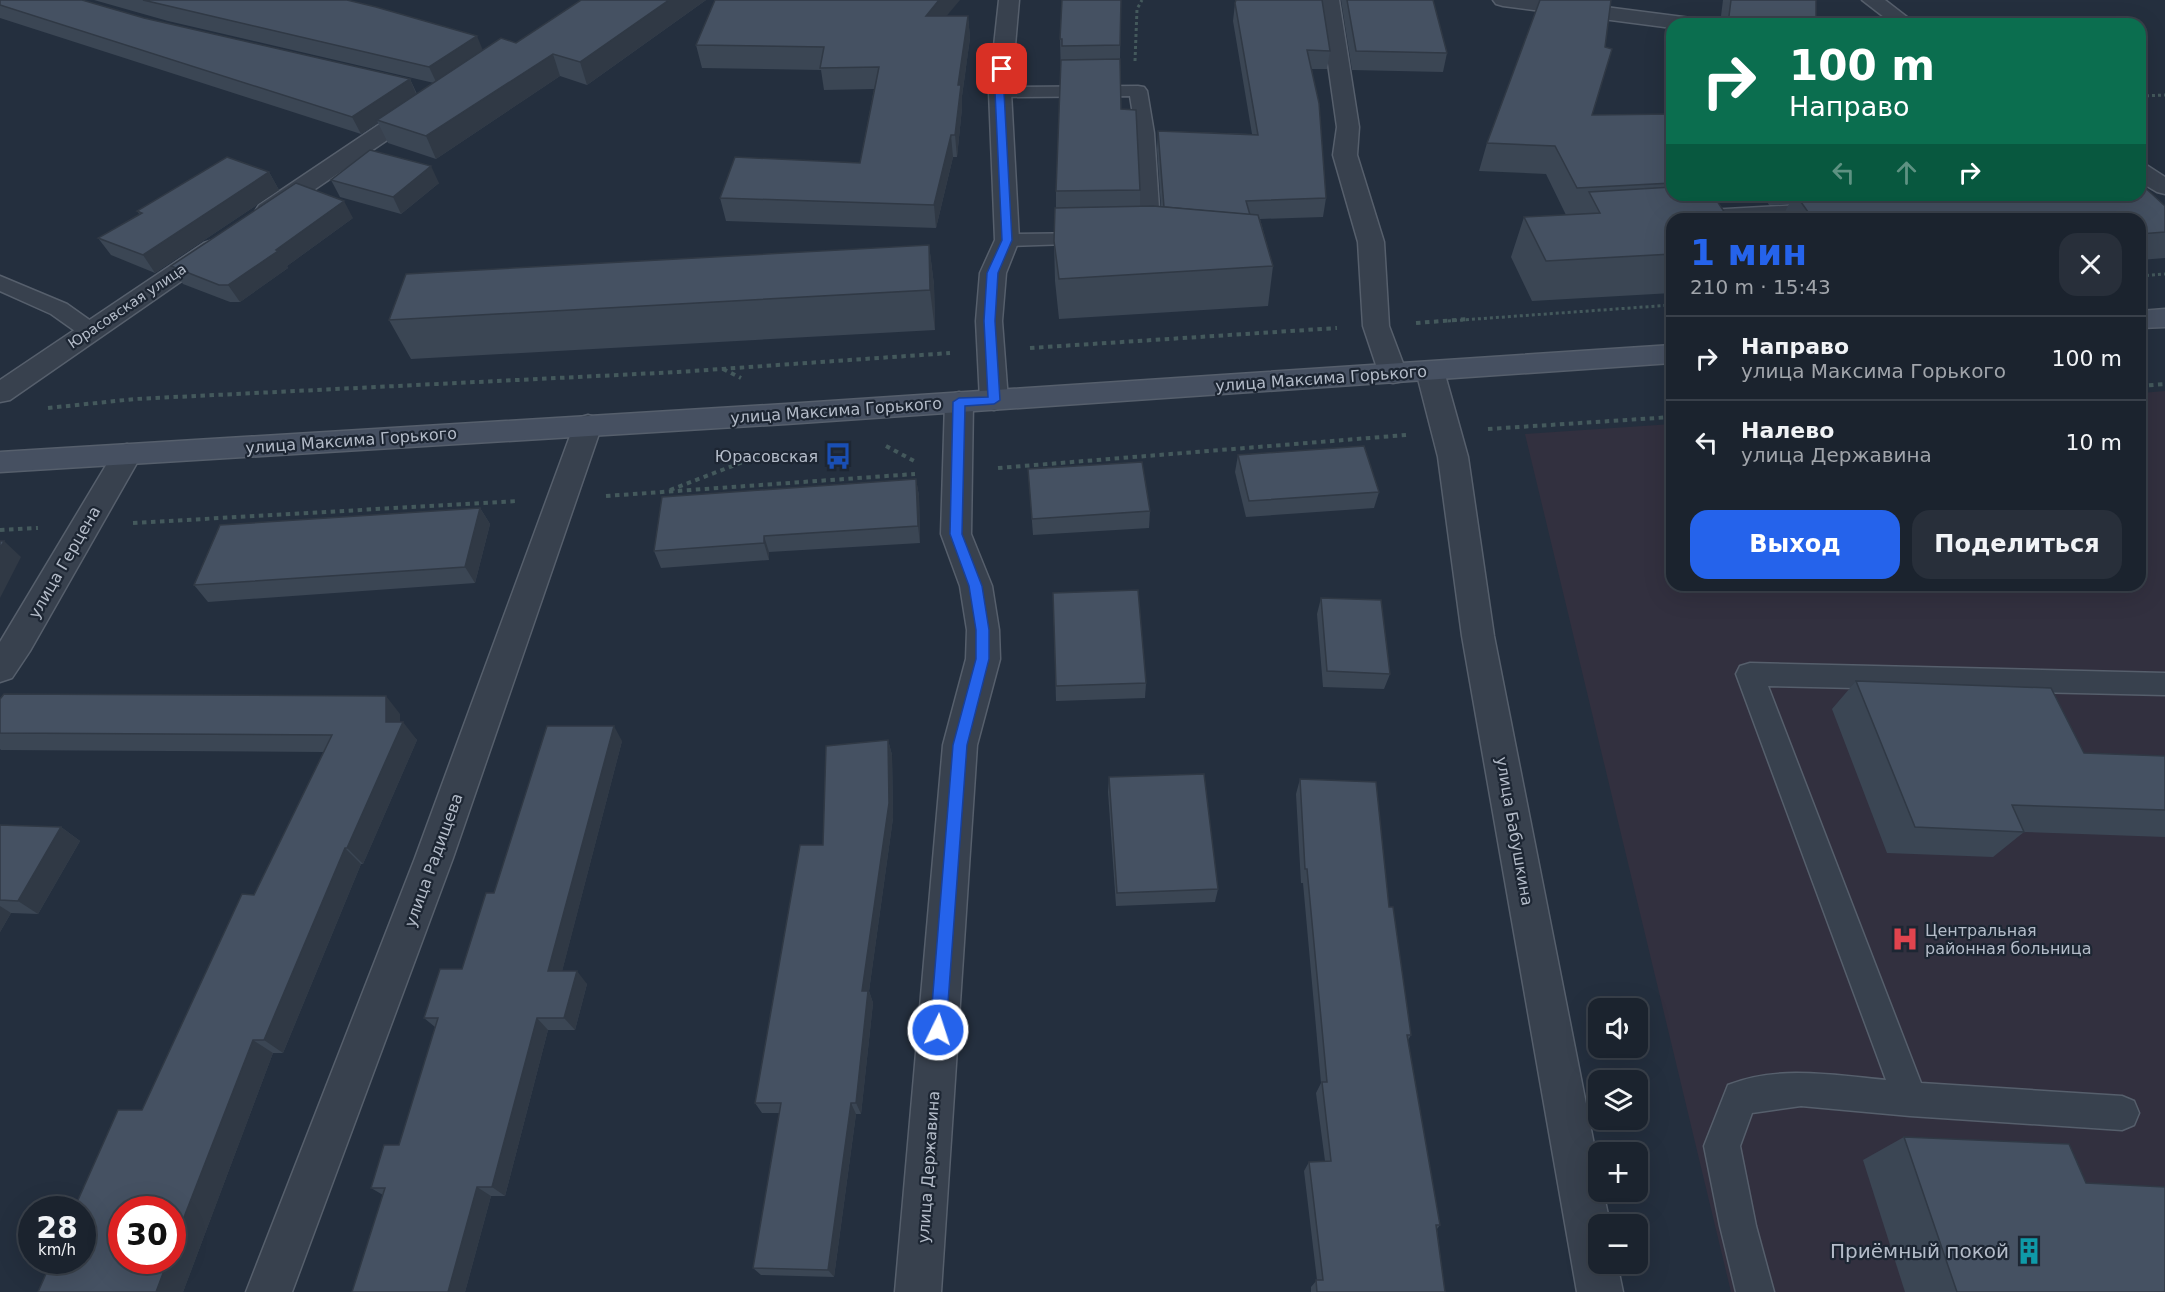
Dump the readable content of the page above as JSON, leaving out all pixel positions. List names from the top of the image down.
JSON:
{
  "streets": {
    "main road": ["улица Максима Горького"],
    "street": [
      "Юрасовская улица",
      "улица Герцена",
      "улица Бабушкина",
      "улица Радищева",
      "улица Державина"
    ]
  },
  "crossings": [
    ["улица Максима Горького", "улица Герцена"],
    ["улица Максима Горького", "улица Бабушкина"],
    ["улица Максима Горького", "улица Радищева"],
    ["улица Максима Горького", "улица Державина"]
  ],
  "places": {
    "bus stop": ["Юрасовская"],
    "hospital": ["Центральная районная больница"],
    "building": ["Приёмный покой"]
  },
  "page": {
    "turn": ["100 m", "Направо"],
    "heading": ["1 мин", "210 m · 15:43"],
    "list": [
      {
        "name": "Направо",
        "note": "улица Максима Горького",
        "value": "100 m"
      },
      {
        "name": "Налево",
        "note": "улица Державина",
        "value": "10 m"
      }
    ],
    "buttons": ["Выход", "Поделиться"],
    "map_buttons": ["+", "−"],
    "speed": "28 km/h",
    "limit": "30"
  }
}
